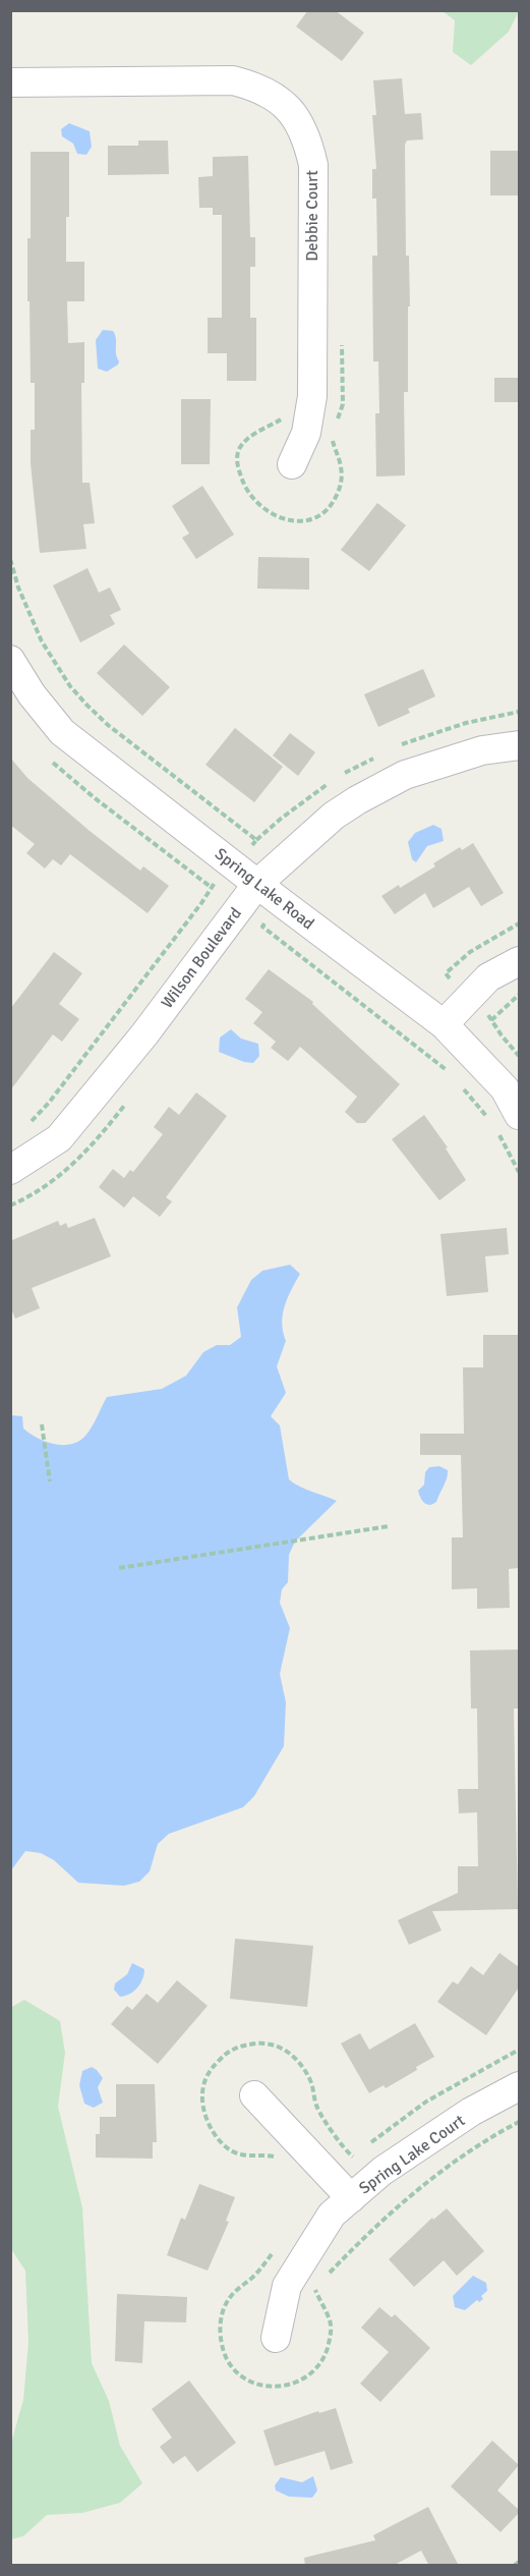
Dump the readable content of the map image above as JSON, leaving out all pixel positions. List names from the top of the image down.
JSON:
{
  "streets": {
    "street": [
      "Debbie Court",
      "Spring Lake Road",
      "Wilson Boulevard",
      "Spring Lake Court"
    ]
  },
  "crossings": [
    ["Spring Lake Road", "Wilson Boulevard"]
  ]
}
